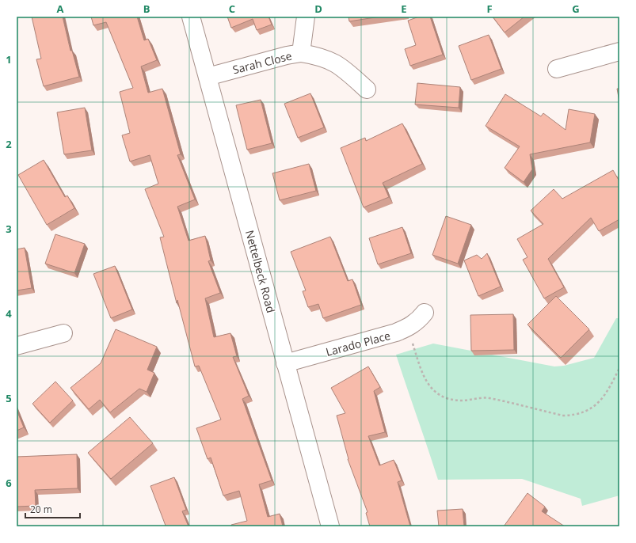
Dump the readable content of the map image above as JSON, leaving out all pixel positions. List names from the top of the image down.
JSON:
{
  "streets": {
    "street": ["Sarah Close", "Nettelbeck Road", "Larado Place"]
  },
  "crossings": [
    ["Sarah Close", "Nettelbeck Road"],
    ["Nettelbeck Road", "Larado Place"]
  ],
  "scale_bar": "20 m",
  "grid": {
    "columns": [
      "A",
      "B",
      "C",
      "D",
      "E",
      "F",
      "G"
    ],
    "rows": [
      "1",
      "2",
      "3",
      "4",
      "5",
      "6"
    ]
  }
}
